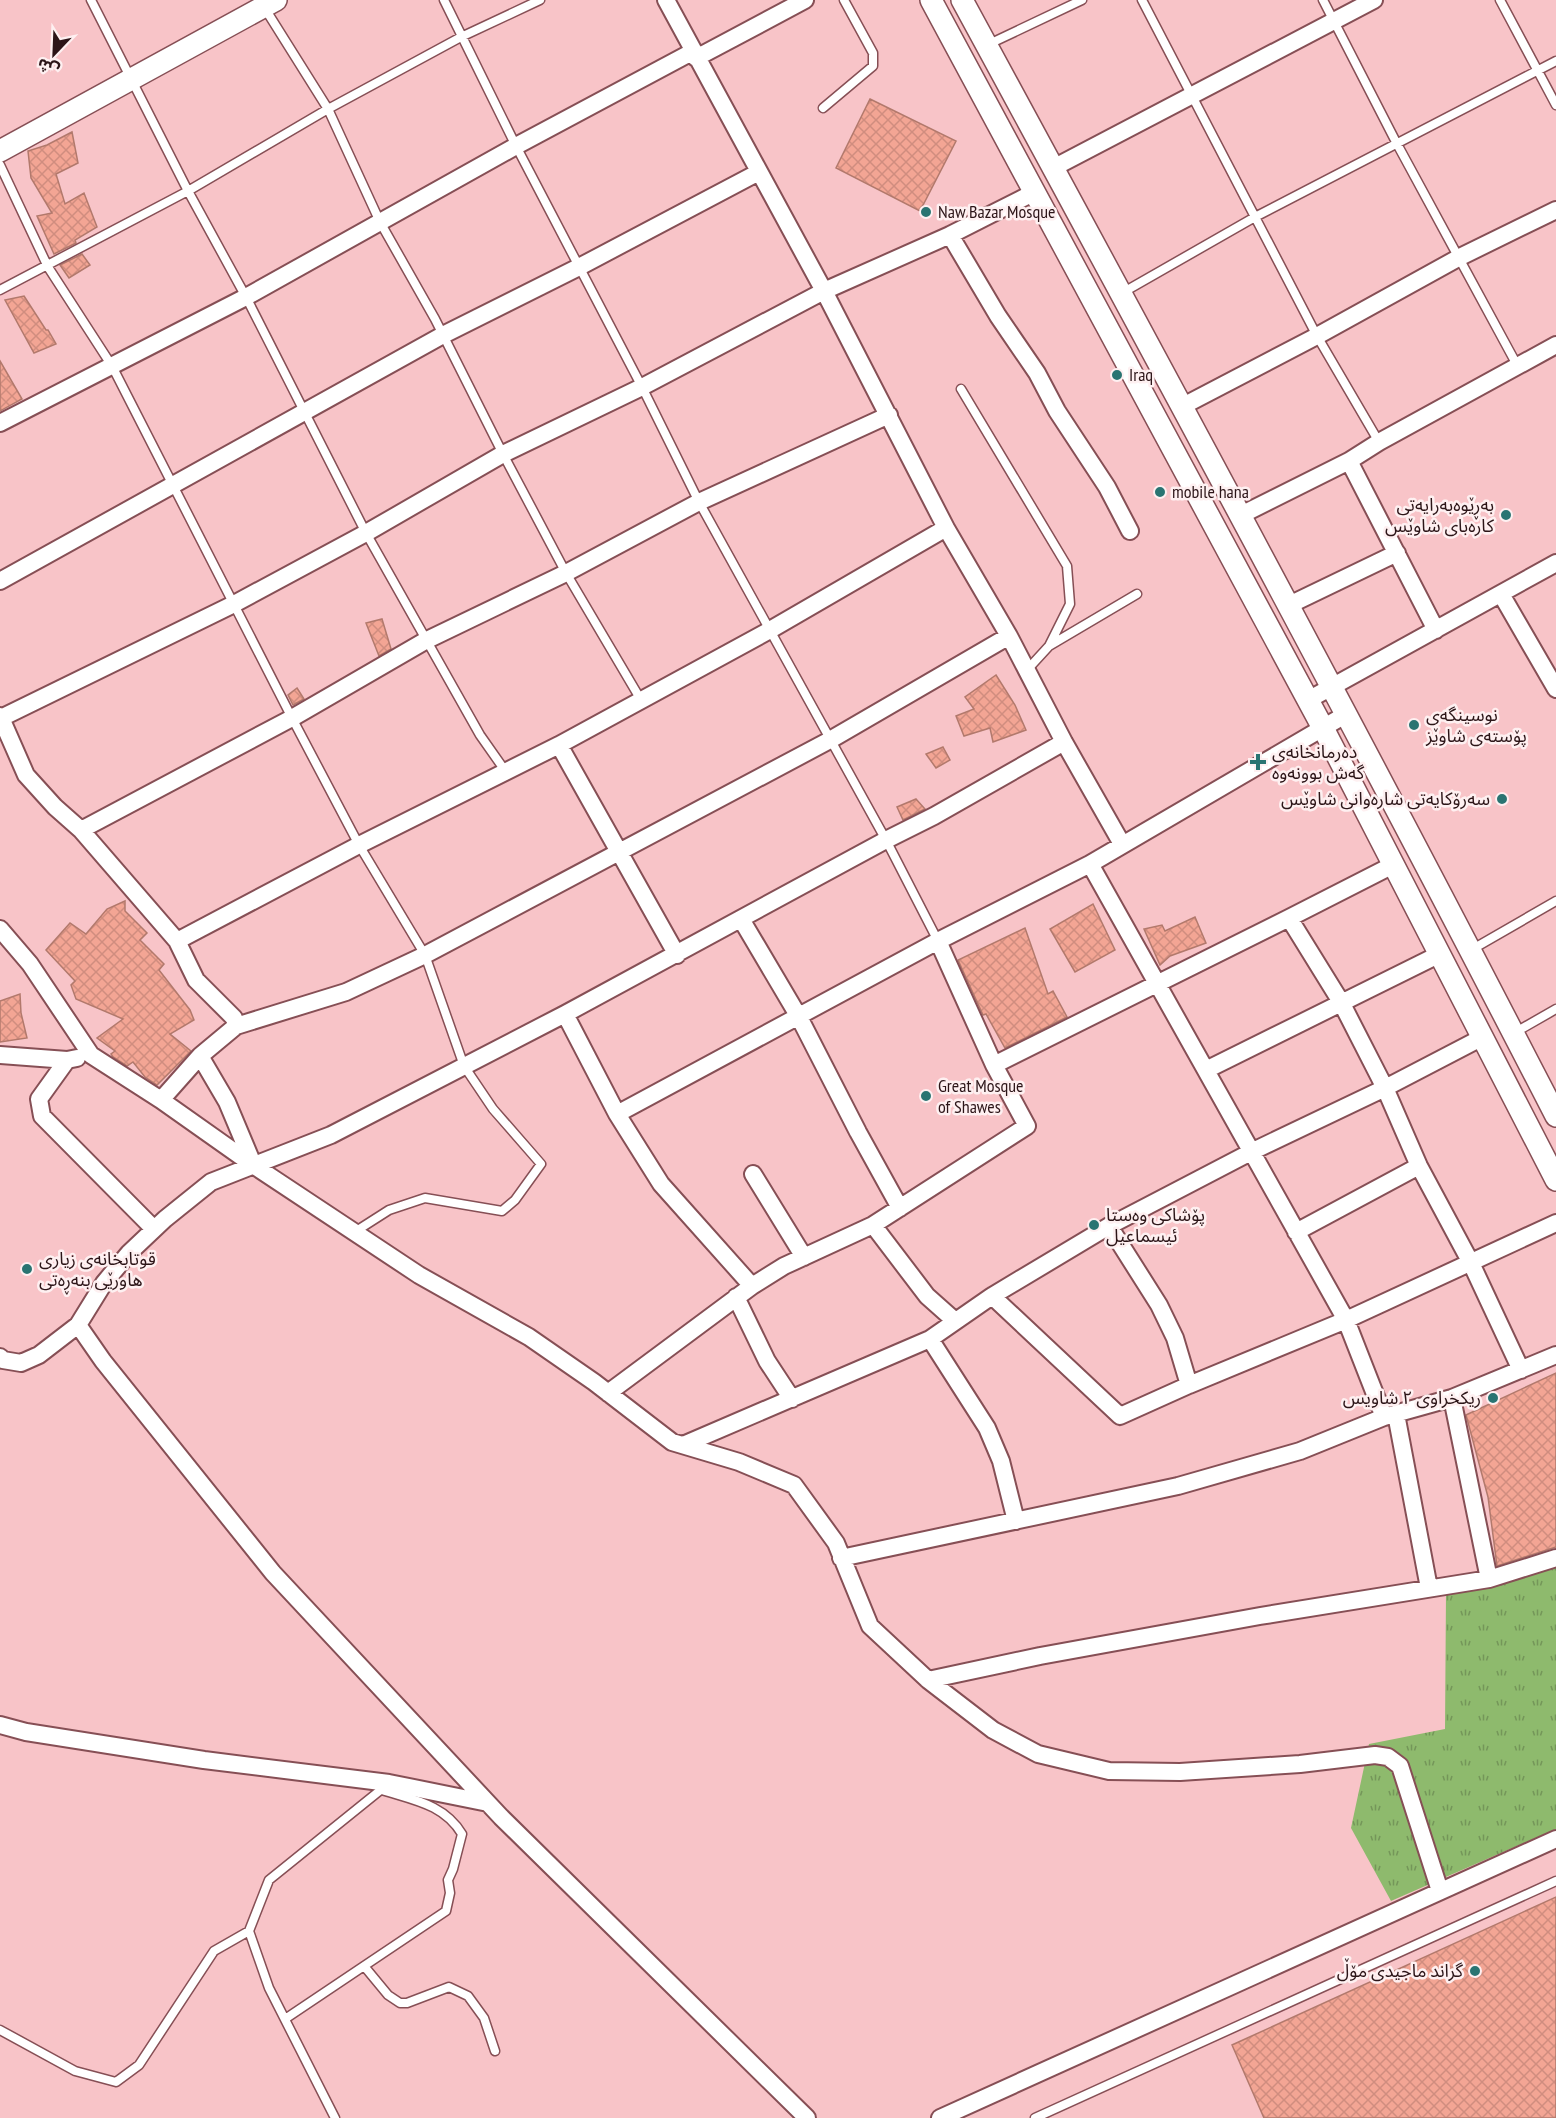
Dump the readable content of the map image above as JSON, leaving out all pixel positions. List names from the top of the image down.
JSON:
{
  "places": {
    "other": [
      "Naw Bazar Mosque",
      "Iraq",
      "mobile hana",
      "بەڕێوەبەرایەتی کارەبای شاوێس",
      "نوسینگەی پۆستەی شاوێز",
      "سەرۆکایەتی شارەوانی شاوێس",
      "Great Mosque of Shawes",
      "پۆشاکی وەستا ئیسماعیل",
      "قوتابخانەی زیاری هاورێی بنەڕەتی",
      "ريكخراوى ۲ شاويس",
      "گراند ماجیدی مۆڵ"
    ],
    "health": ["دەرمانخانەی گەش بوونەوە"]
  },
  "north": "bottom left"
}
